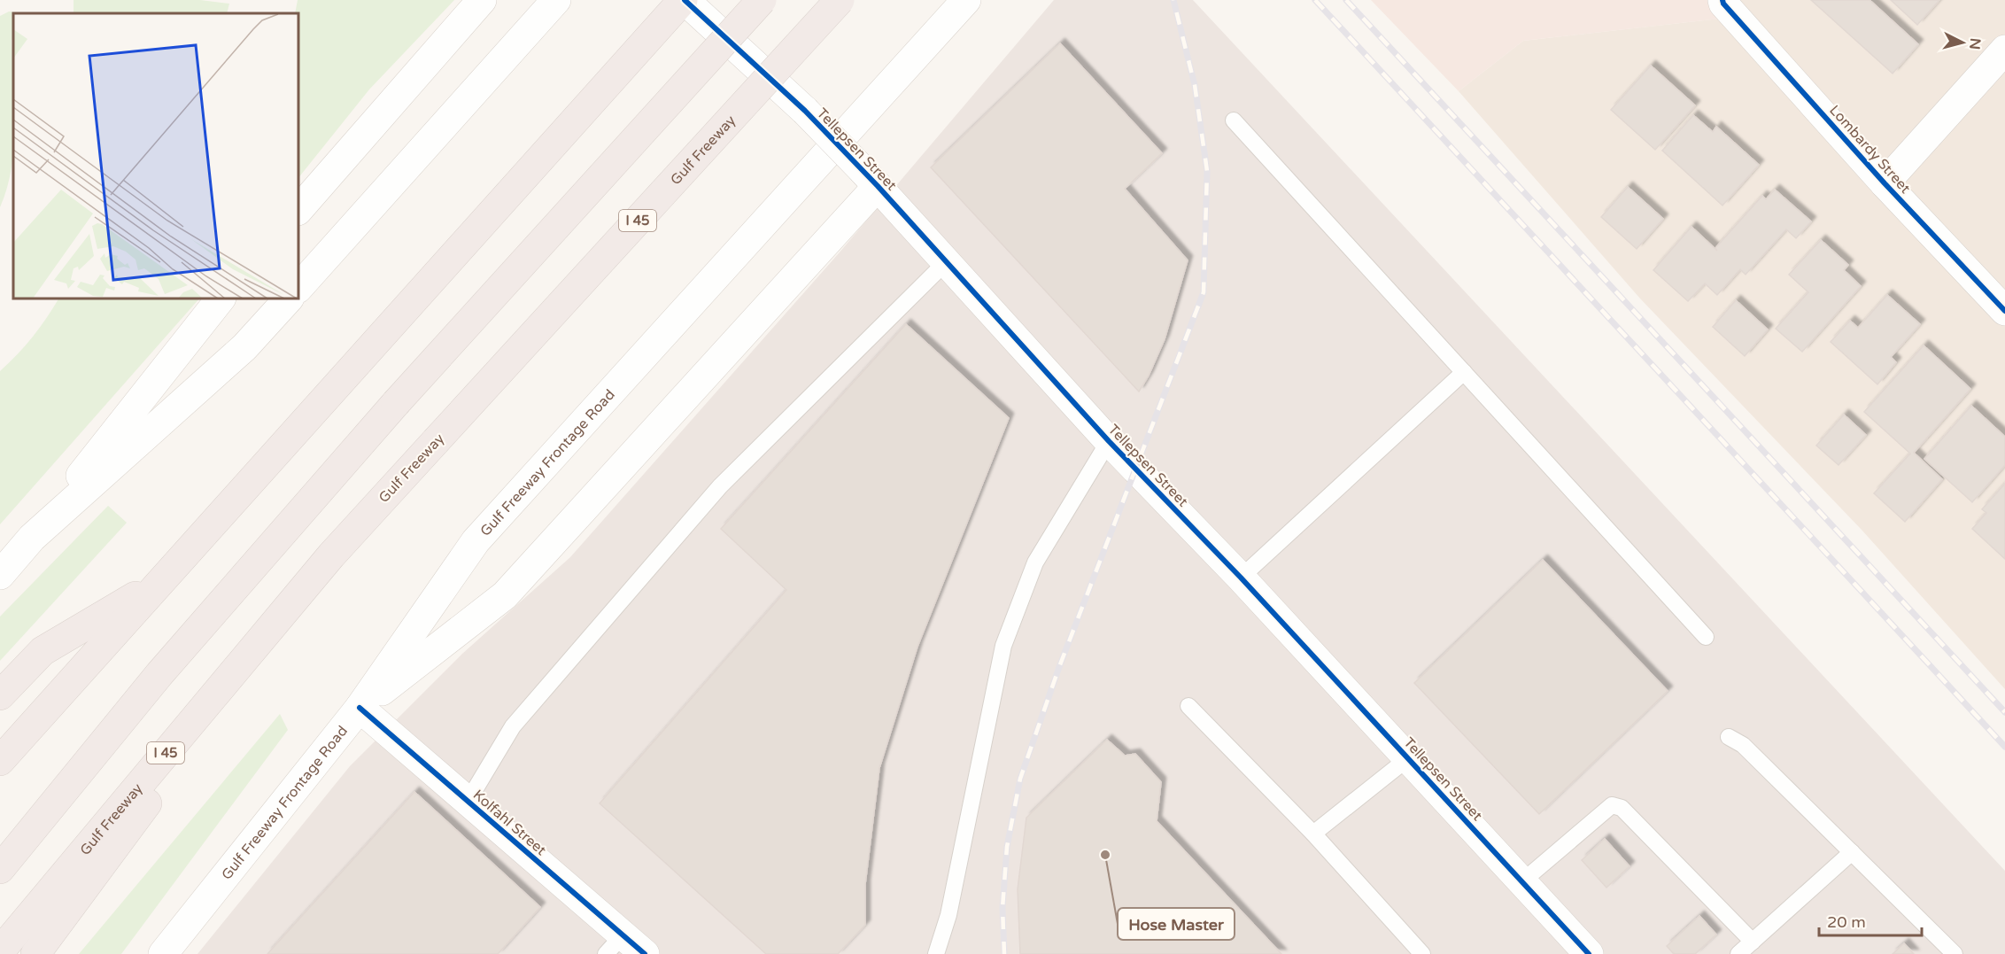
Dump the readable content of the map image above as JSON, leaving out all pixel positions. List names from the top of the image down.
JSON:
{
  "streets": {
    "highway": ["Gulf Freeway", "I 45"],
    "main road": [
      "Tellepsen Street",
      "Lombardy Street",
      "Gulf Freeway Frontage Road",
      "Kolfahl Street"
    ]
  },
  "crossings": [
    ["Gulf Freeway Frontage Road", "Kolfahl Street"]
  ],
  "places": ["Hose Master"],
  "scale_bar": "20 m",
  "north": "right"
}
